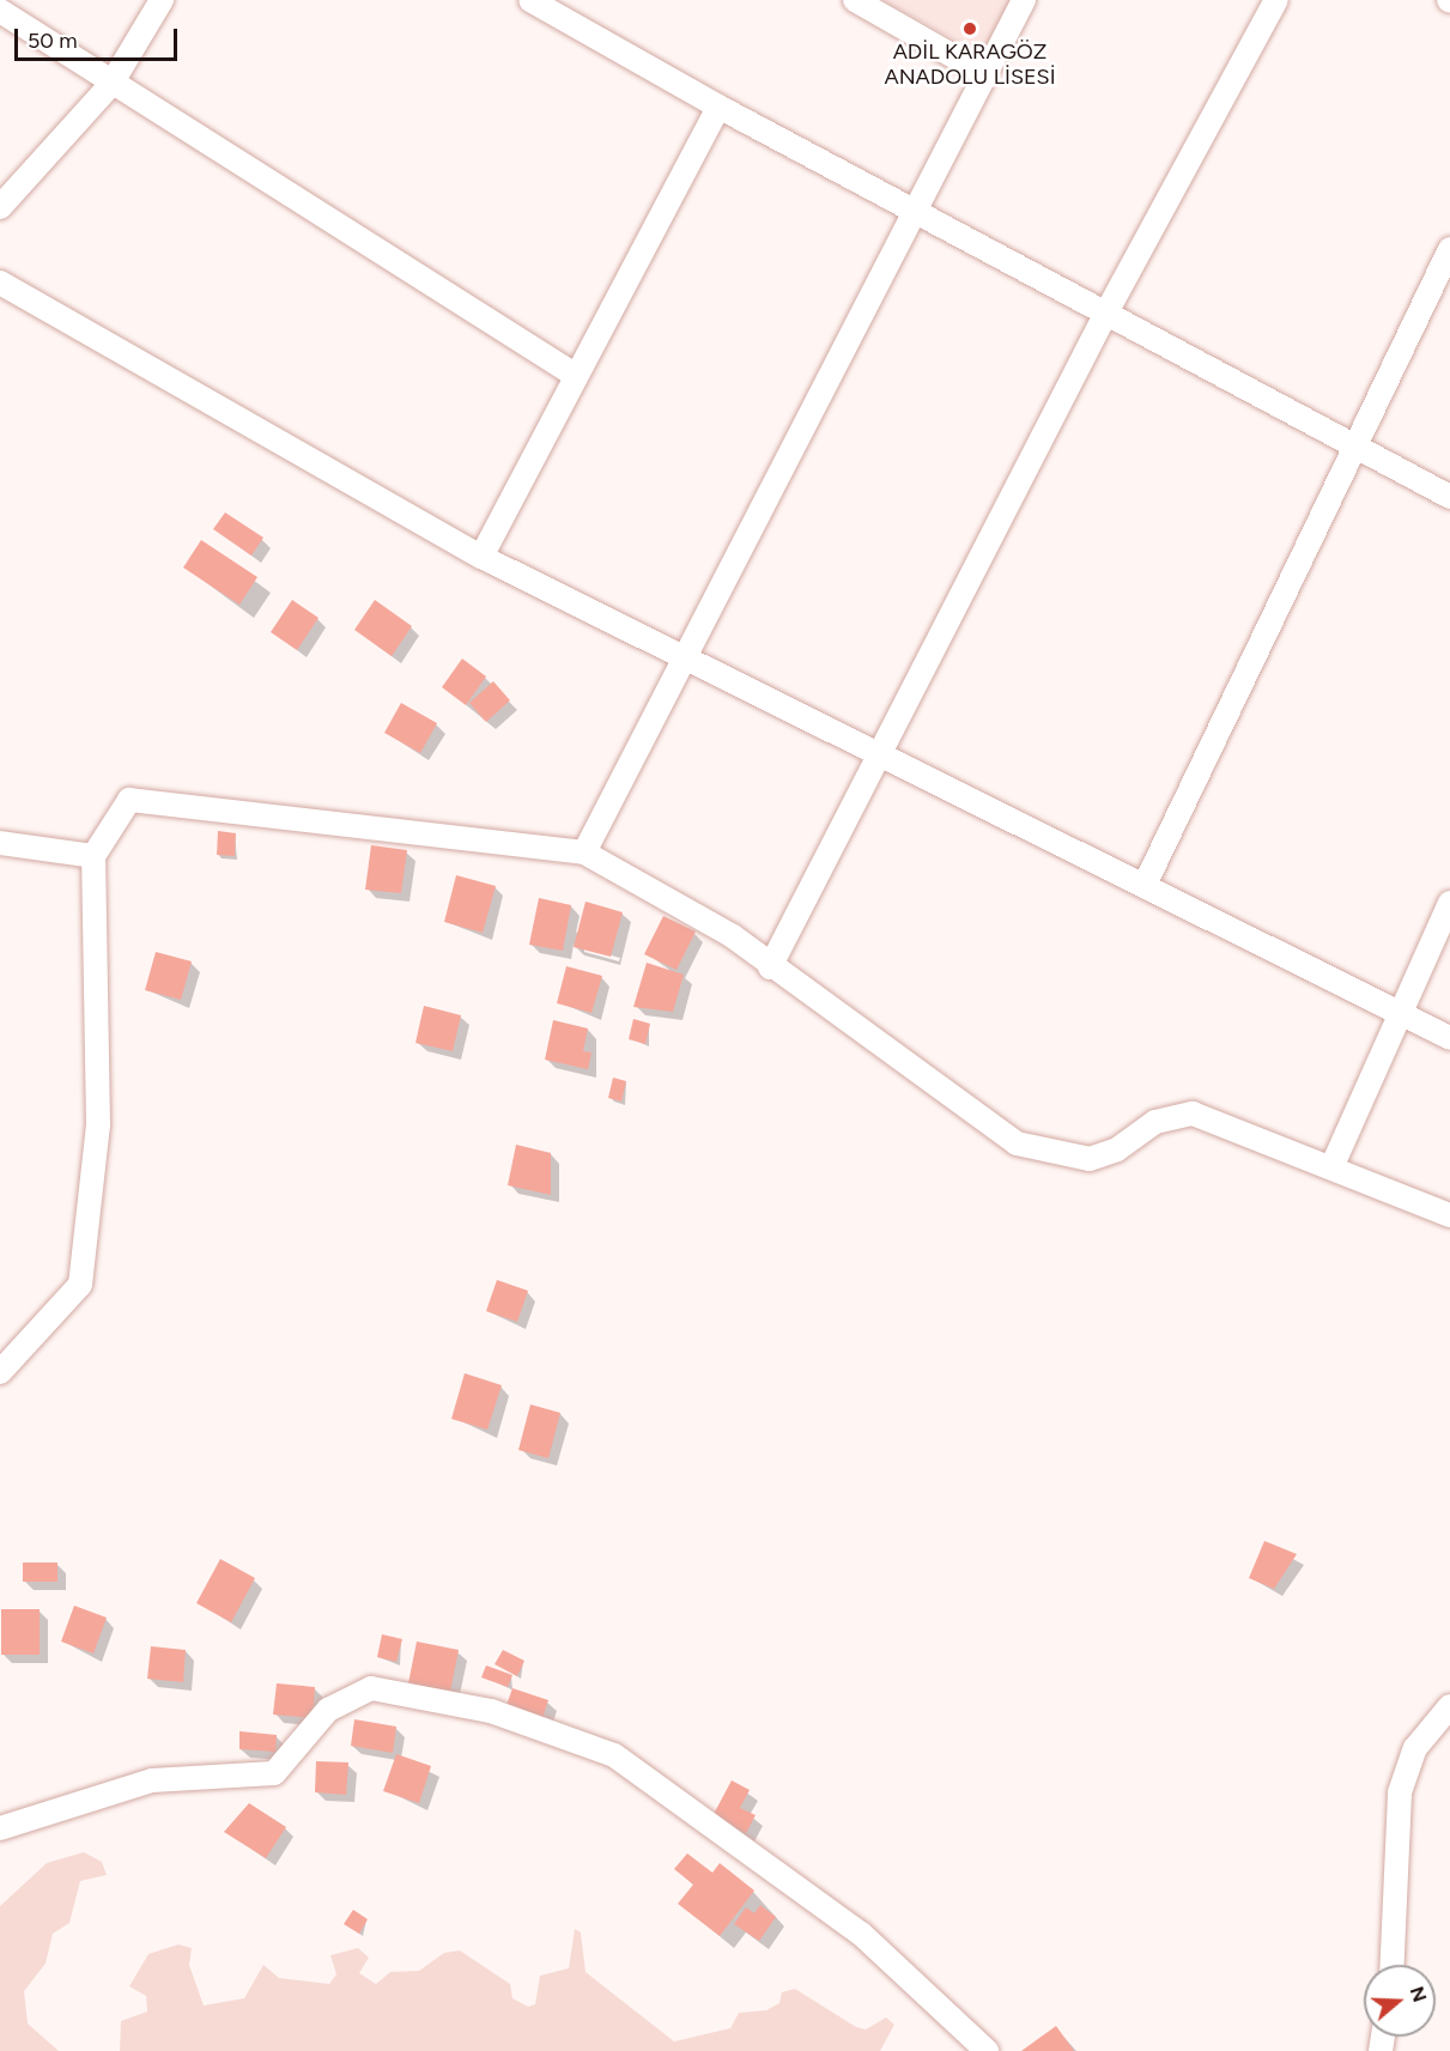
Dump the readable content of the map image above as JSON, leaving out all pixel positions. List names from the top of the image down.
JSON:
{
  "places": ["ADİL KARAGÖZ ANADOLU LİSESİ"],
  "scale_bar": "50 m",
  "north": "right"
}
